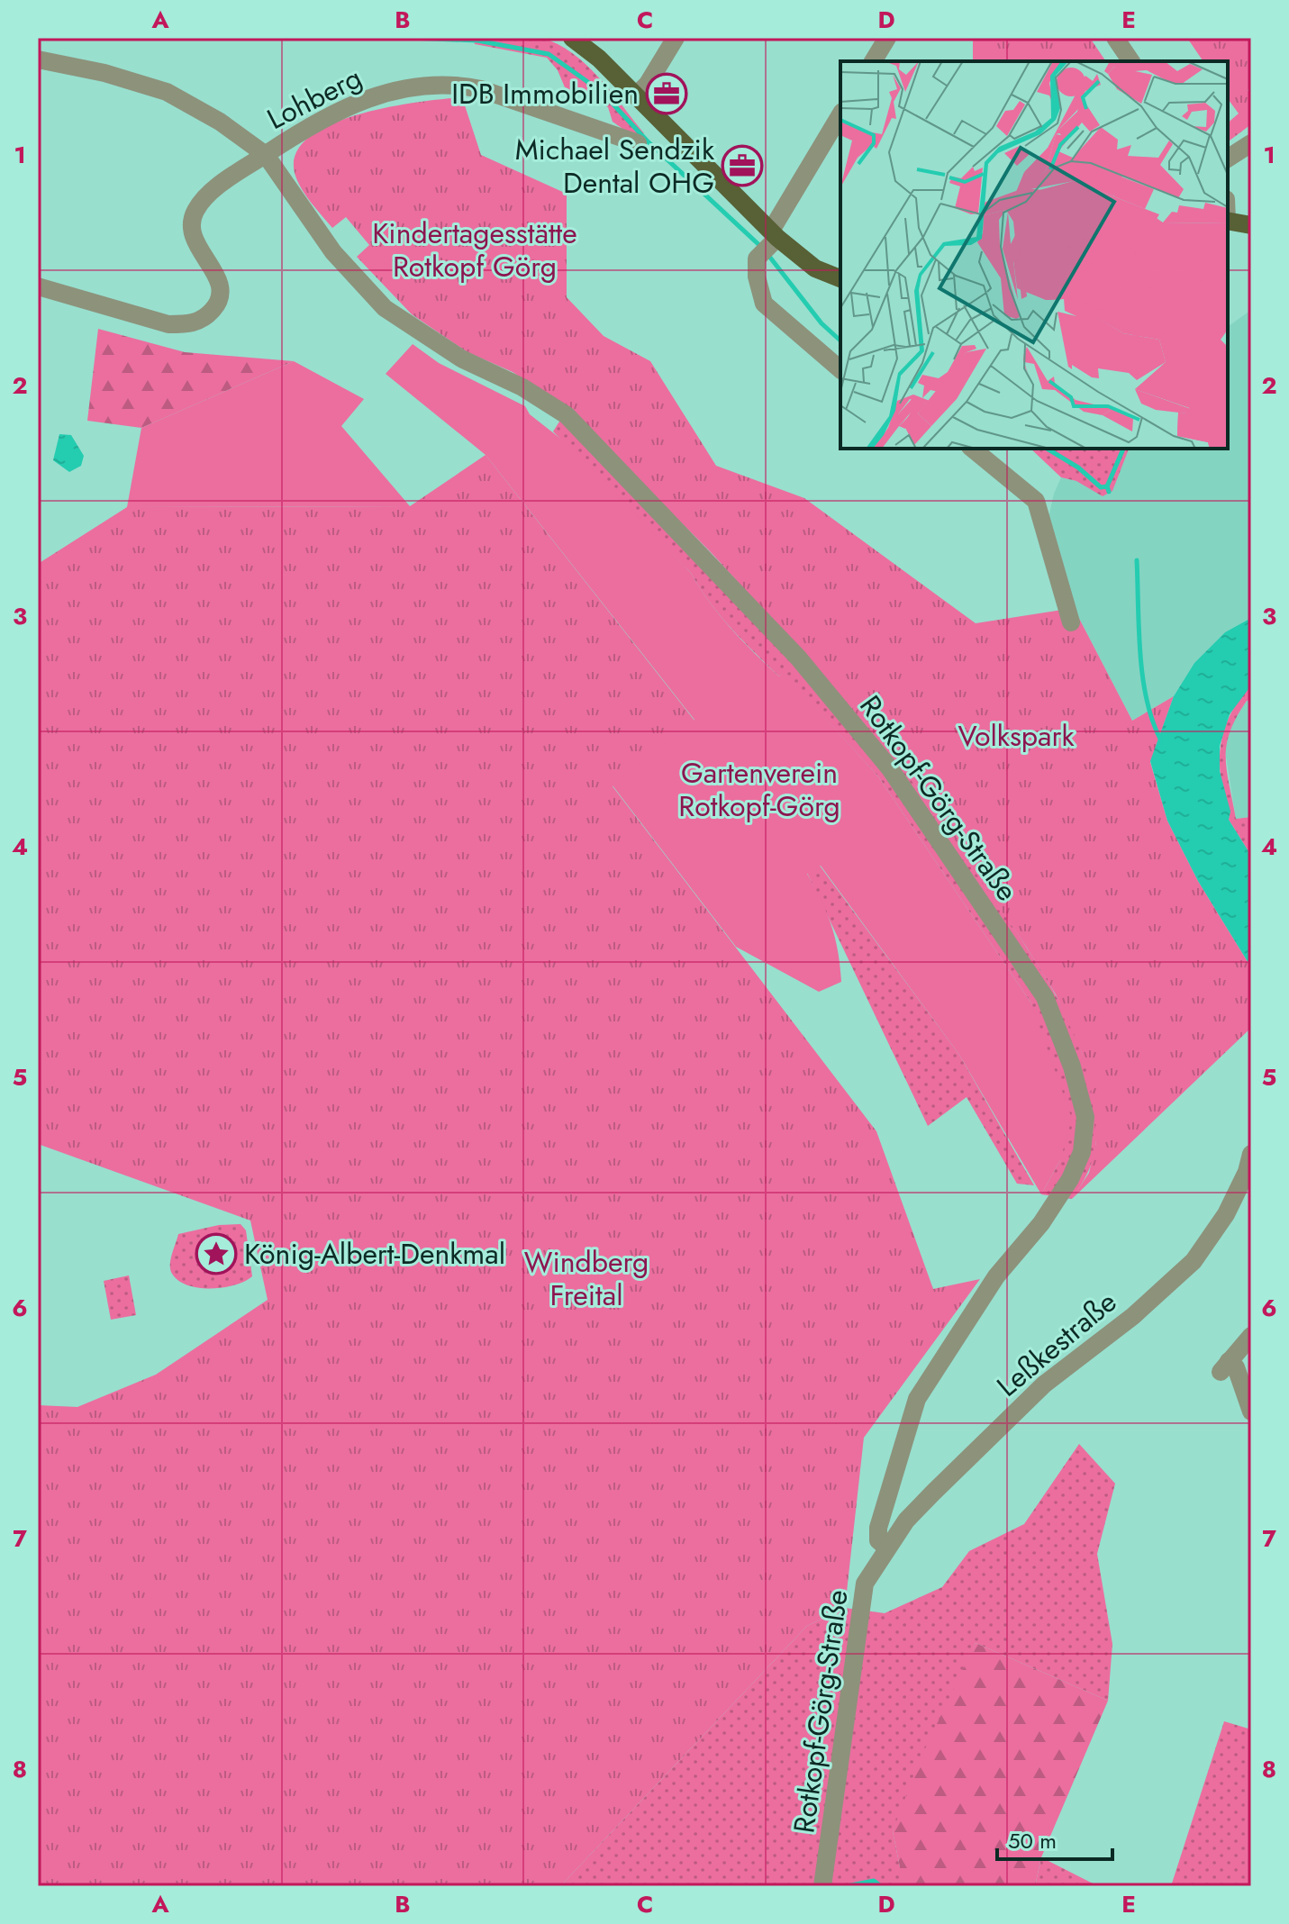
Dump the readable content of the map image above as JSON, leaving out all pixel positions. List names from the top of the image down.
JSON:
{
  "streets": {
    "street": ["Lohberg", "Rotkopf-Görg-Straße", "Leßkestraße"]
  },
  "crossings": [
    ["Lohberg", "Rotkopf-Görg-Straße"],
    ["Rotkopf-Görg-Straße", "Leßkestraße"]
  ],
  "parks": [
    "Kindertagesstätte Rotkopf Görg",
    "Volkspark",
    "Gartenverein Rotkopf-Görg",
    "Windberg Freital"
  ],
  "places": {
    "office": ["IDB Immobilien", "Michael Sendzik Dental OHG"],
    "place": ["König-Albert-Denkmal"]
  },
  "scale_bar": "50 m",
  "grid": {
    "columns": [
      "A",
      "B",
      "C",
      "D",
      "E"
    ],
    "rows": [
      "1",
      "2",
      "3",
      "4",
      "5",
      "6",
      "7",
      "8"
    ]
  }
}
